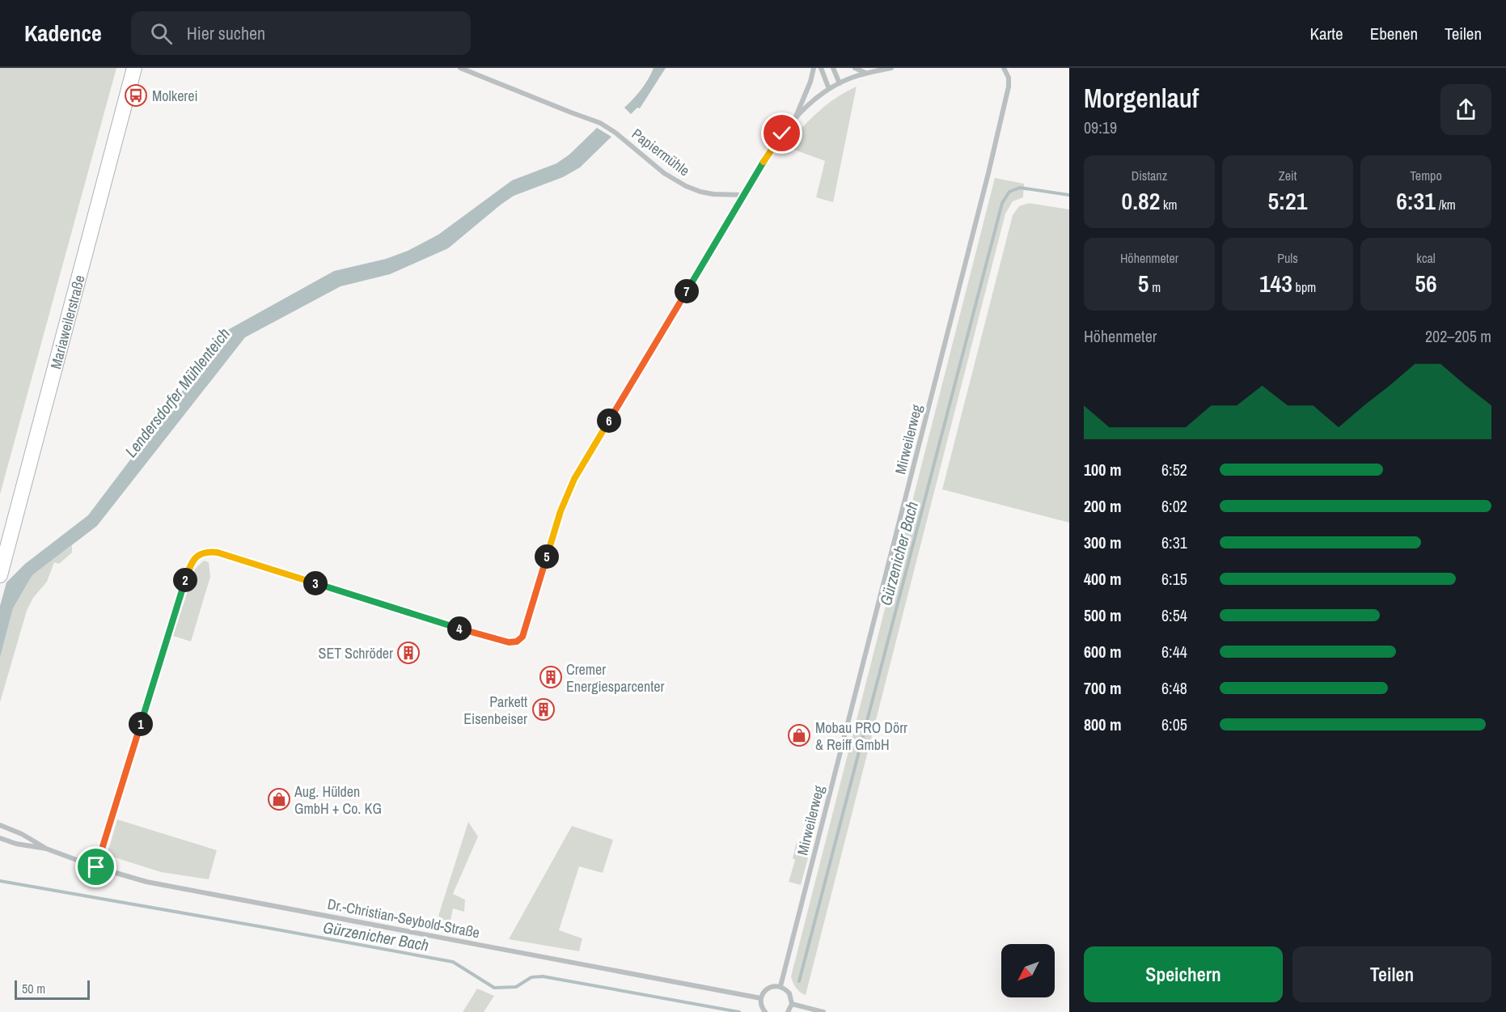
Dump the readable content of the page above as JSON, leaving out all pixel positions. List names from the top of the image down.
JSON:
{
  "streets": {
    "main road": ["Mariaweilerstraße"],
    "street": ["Papiermühle", "Mirweilerweg", "Dr.-Christian-Seybold-Straße"]
  },
  "water": ["Lendersdorfer Mühlenteich", "Gürzenicher Bach"],
  "places": {
    "bus stop": ["Molkerei"],
    "building": ["SET Schröder", "Cremer Energiesparcenter", "Parkett Eisenbeiser"],
    "shop": ["Mobau PRO Dörr & Reiff GmbH", "Aug. Hülden GmbH + Co. KG"]
  },
  "scale_bar": "50 m",
  "north": "bottom left",
  "page": {
    "header": "Kadence",
    "search": "Hier suchen",
    "nav": ["Karte", "Ebenen", "Teilen"],
    "heading": ["Morgenlauf", "09:19"],
    "stats": [
      ["Distanz", "0.82 km"],
      ["Zeit", "5:21"],
      ["Tempo", "6:31 /km"],
      ["Höhenmeter", "5 m"],
      ["Puls", "143 bpm"],
      ["kcal", "56"]
    ],
    "pins": [
      "7",
      "6",
      "5",
      "2",
      "3",
      "4",
      "1"
    ],
    "chart": ["Höhenmeter", "202–205 m"],
    "list": [
      {
        "name": "100 m",
        "note": "6:52"
      },
      {
        "name": "200 m",
        "note": "6:02"
      },
      {
        "name": "300 m",
        "note": "6:31"
      },
      {
        "name": "400 m",
        "note": "6:15"
      },
      {
        "name": "500 m",
        "note": "6:54"
      },
      {
        "name": "600 m",
        "note": "6:44"
      },
      {
        "name": "700 m",
        "note": "6:48"
      },
      {
        "name": "800 m",
        "note": "6:05"
      }
    ],
    "buttons": ["Speichern", "Teilen"],
    "scale": "50 m"
  }
}
